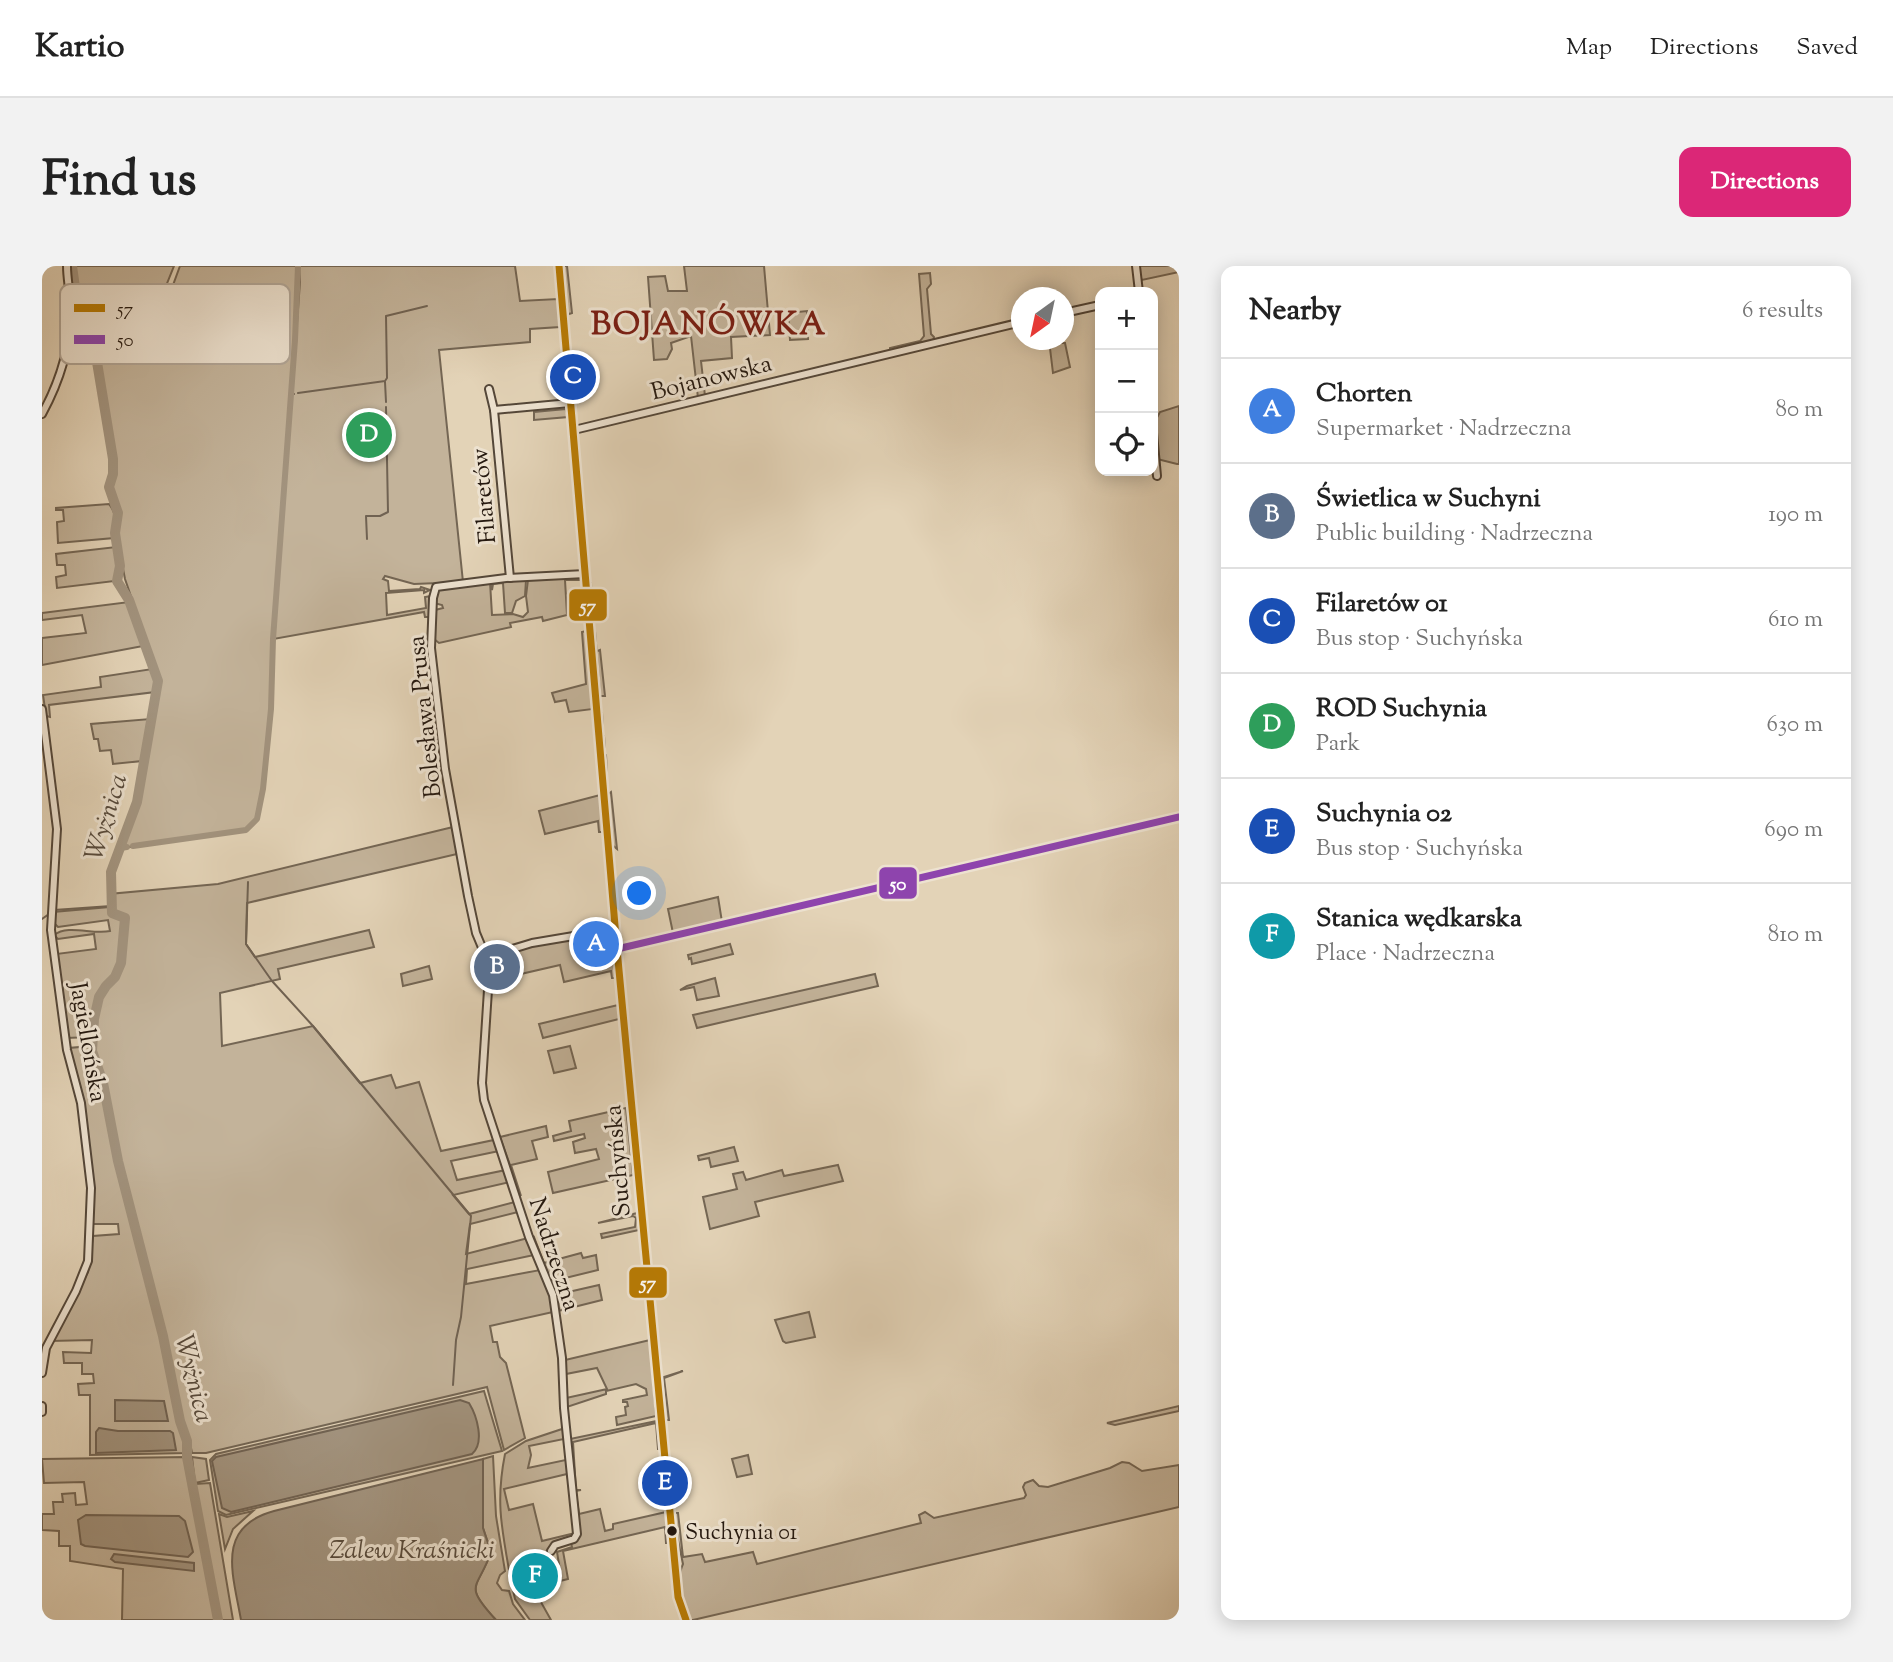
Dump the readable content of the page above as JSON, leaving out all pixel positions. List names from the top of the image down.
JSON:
{
  "streets": {
    "street": [
      "Bojanowska",
      "Filaretów",
      "Bolesława Prusa",
      "Jagiellońska",
      "Suchyńska",
      "Nadrzeczna"
    ]
  },
  "crossings": [
    ["Filaretów", "Bolesława Prusa"],
    ["Bolesława Prusa", "Suchyńska"],
    ["Bolesława Prusa", "Nadrzeczna"]
  ],
  "districts": ["BOJANÓWKA"],
  "water": ["Wyżnica", "Zalew Kraśnicki"],
  "places": ["Suchynia 01"],
  "lines": ["transit line 57", "transit line 50"],
  "legend": ["57", "50"],
  "north": "bottom left",
  "page": {
    "header": "Kartio",
    "nav": ["Map", "Directions", "Saved"],
    "title": "Find us",
    "buttons": "Directions",
    "heading": ["Nearby", "6 results"],
    "map_buttons": ["+", "−"],
    "pins": [
      "C",
      "D",
      "A",
      "B",
      "E",
      "F"
    ],
    "list": [
      {
        "mark": "A",
        "name": "Chorten",
        "note": "Supermarket · Nadrzeczna",
        "value": "80 m"
      },
      {
        "mark": "B",
        "name": "Świetlica w Suchyni",
        "note": "Public building · Nadrzeczna",
        "value": "190 m"
      },
      {
        "mark": "C",
        "name": "Filaretów 01",
        "note": "Bus stop · Suchyńska",
        "value": "610 m"
      },
      {
        "mark": "D",
        "name": "ROD Suchynia",
        "note": "Park",
        "value": "630 m"
      },
      {
        "mark": "E",
        "name": "Suchynia 02",
        "note": "Bus stop · Suchyńska",
        "value": "690 m"
      },
      {
        "mark": "F",
        "name": "Stanica wędkarska",
        "note": "Place · Nadrzeczna",
        "value": "810 m"
      }
    ]
  }
}
